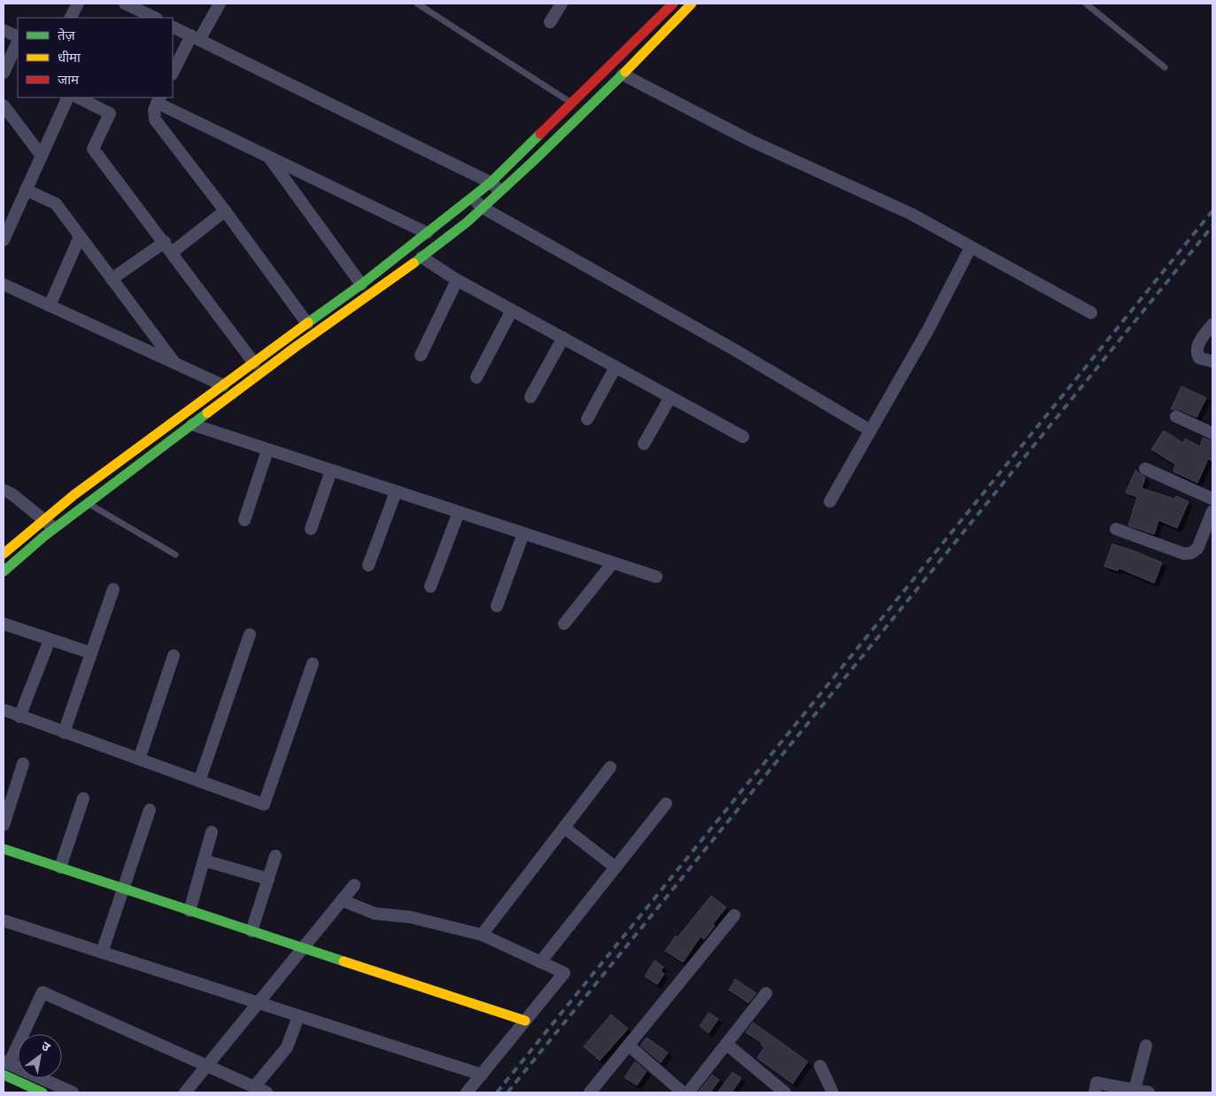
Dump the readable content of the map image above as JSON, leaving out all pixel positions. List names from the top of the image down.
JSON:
{
  "legend": ["तेज़", "धीमा", "जाम"],
  "north": "top right"
}
